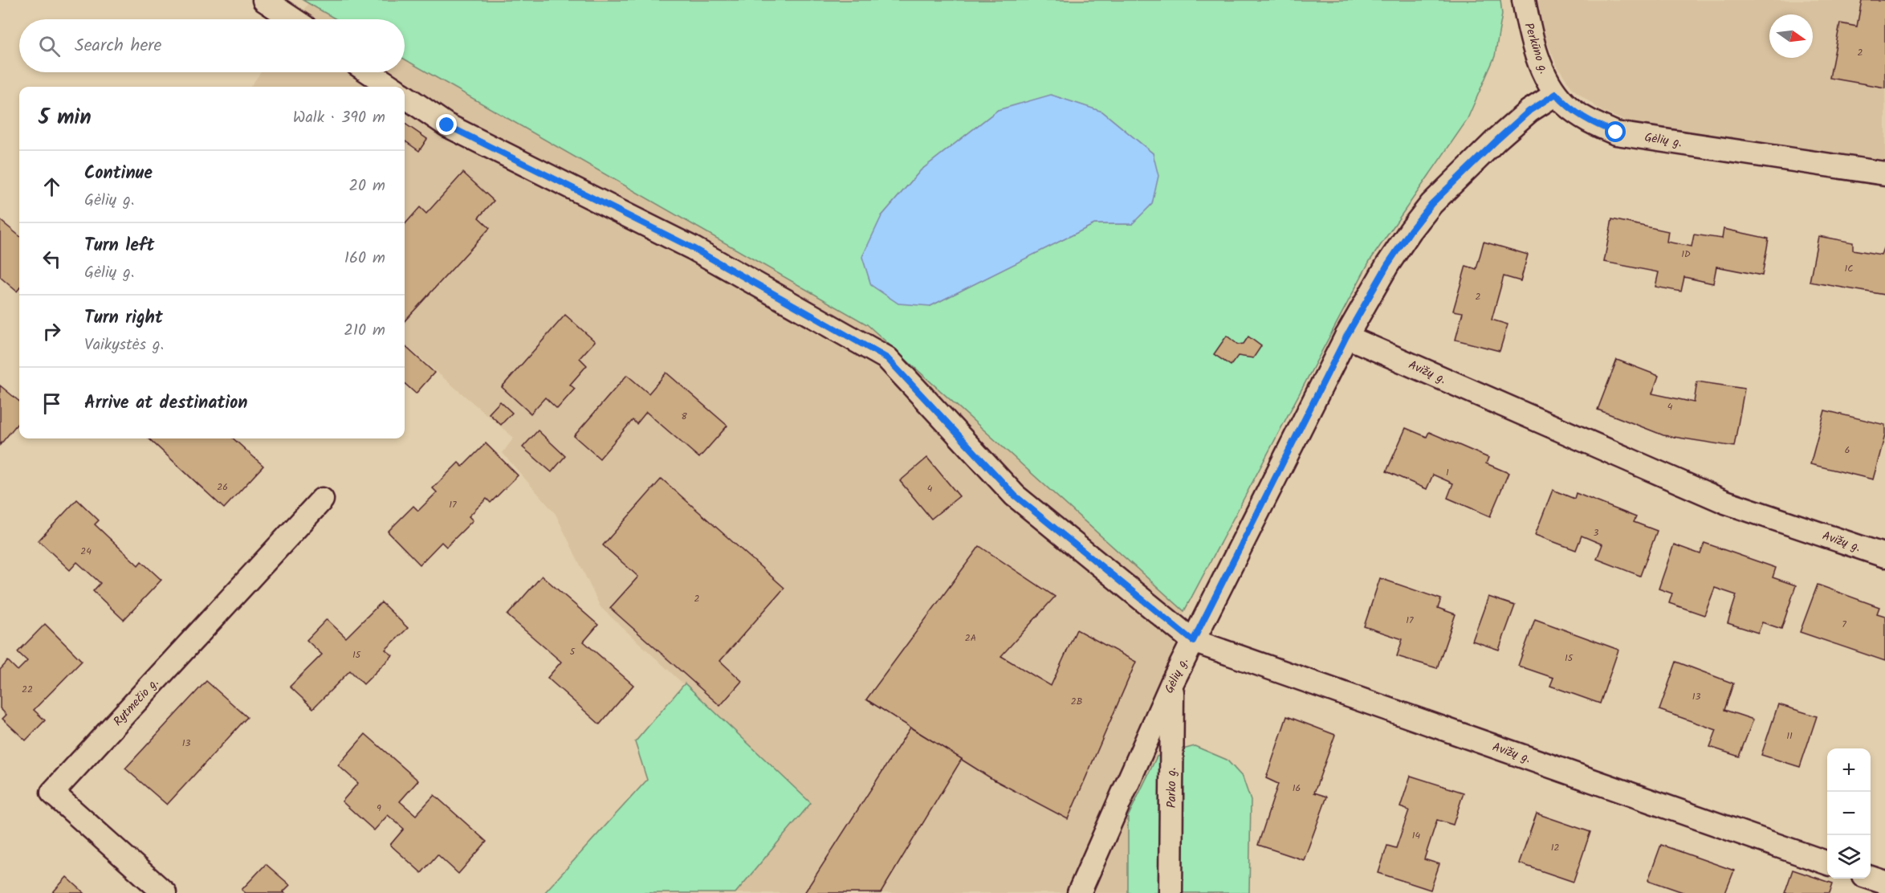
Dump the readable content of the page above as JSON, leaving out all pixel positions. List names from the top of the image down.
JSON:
{
  "streets": {
    "street": [
      "Perkūno g.",
      "Gėlių g.",
      "Avižų g.",
      "Rytmečio g.",
      "Parko g."
    ]
  },
  "crossings": [
    ["Perkūno g.", "Gėlių g."],
    ["Gėlių g.", "Avižų g."],
    ["Gėlių g.", "Parko g."]
  ],
  "house_numbers": [
    "2",
    "1D",
    "1C",
    "2",
    "4",
    "8",
    "6",
    "1",
    "26",
    "4",
    "17",
    "3",
    "24",
    "2",
    "17",
    "7",
    "2A",
    "5",
    "15",
    "15",
    "22",
    "13",
    "2B",
    "11",
    "13",
    "16",
    "9",
    "14",
    "12"
  ],
  "north": "right",
  "page": {
    "search": "Search here",
    "heading": ["5 min", "Walk · 390 m"],
    "list": [
      ["Continue", "Gėlių g.", "20 m"],
      ["Turn left", "Gėlių g.", "160 m"],
      ["Turn right", "Vaikystės g.", "210 m"],
      "Arrive at destination"
    ],
    "map_buttons": ["+", "−"]
  }
}
